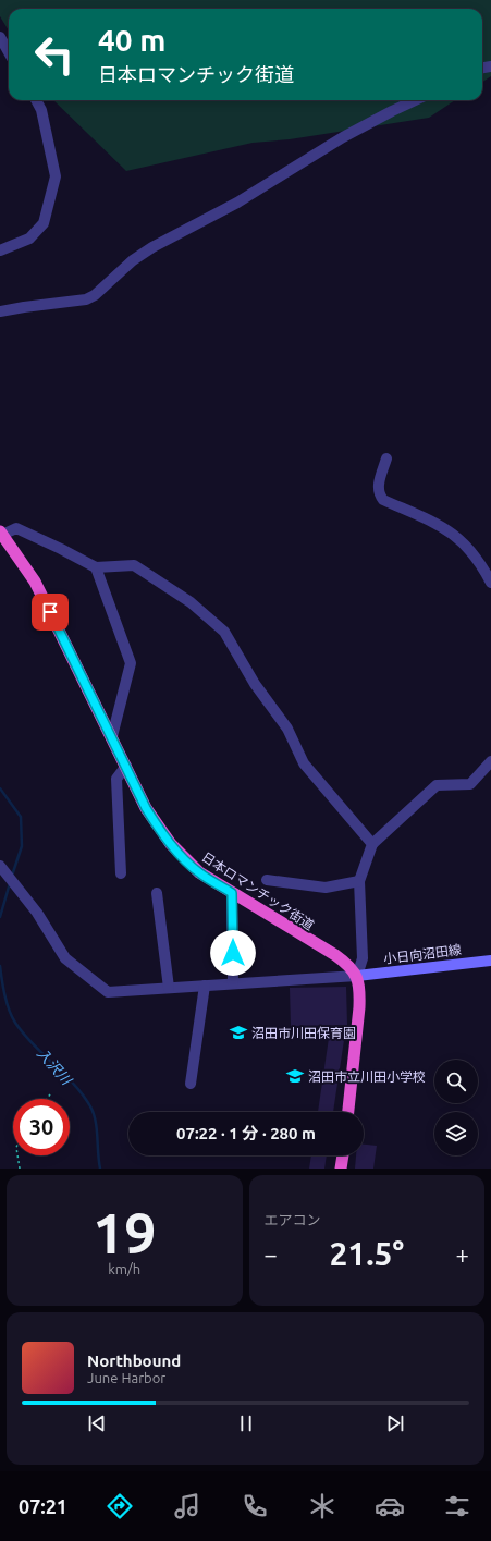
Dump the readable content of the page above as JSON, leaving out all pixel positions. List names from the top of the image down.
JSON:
{
  "streets": {
    "highway": ["日本ロマンチック街道"],
    "main road": ["小日向沼田線"]
  },
  "crossings": [
    ["日本ロマンチック街道", "小日向沼田線"]
  ],
  "water": ["入沢川"],
  "places": {
    "school or university": ["沼田市川田保育園", "沼田市立川田小学校"]
  },
  "page": {
    "turn": ["40 m", "日本ロマンチック街道"],
    "limit": "30",
    "trip": "07:22 · 1 分 · 280 m",
    "tile": [
      ["19", "km/h"],
      "エアコン"
    ],
    "heat": ["−", "21.5°", "+"],
    "song": ["Northbound", "June Harbor"],
    "tabs": "07:21"
  }
}
